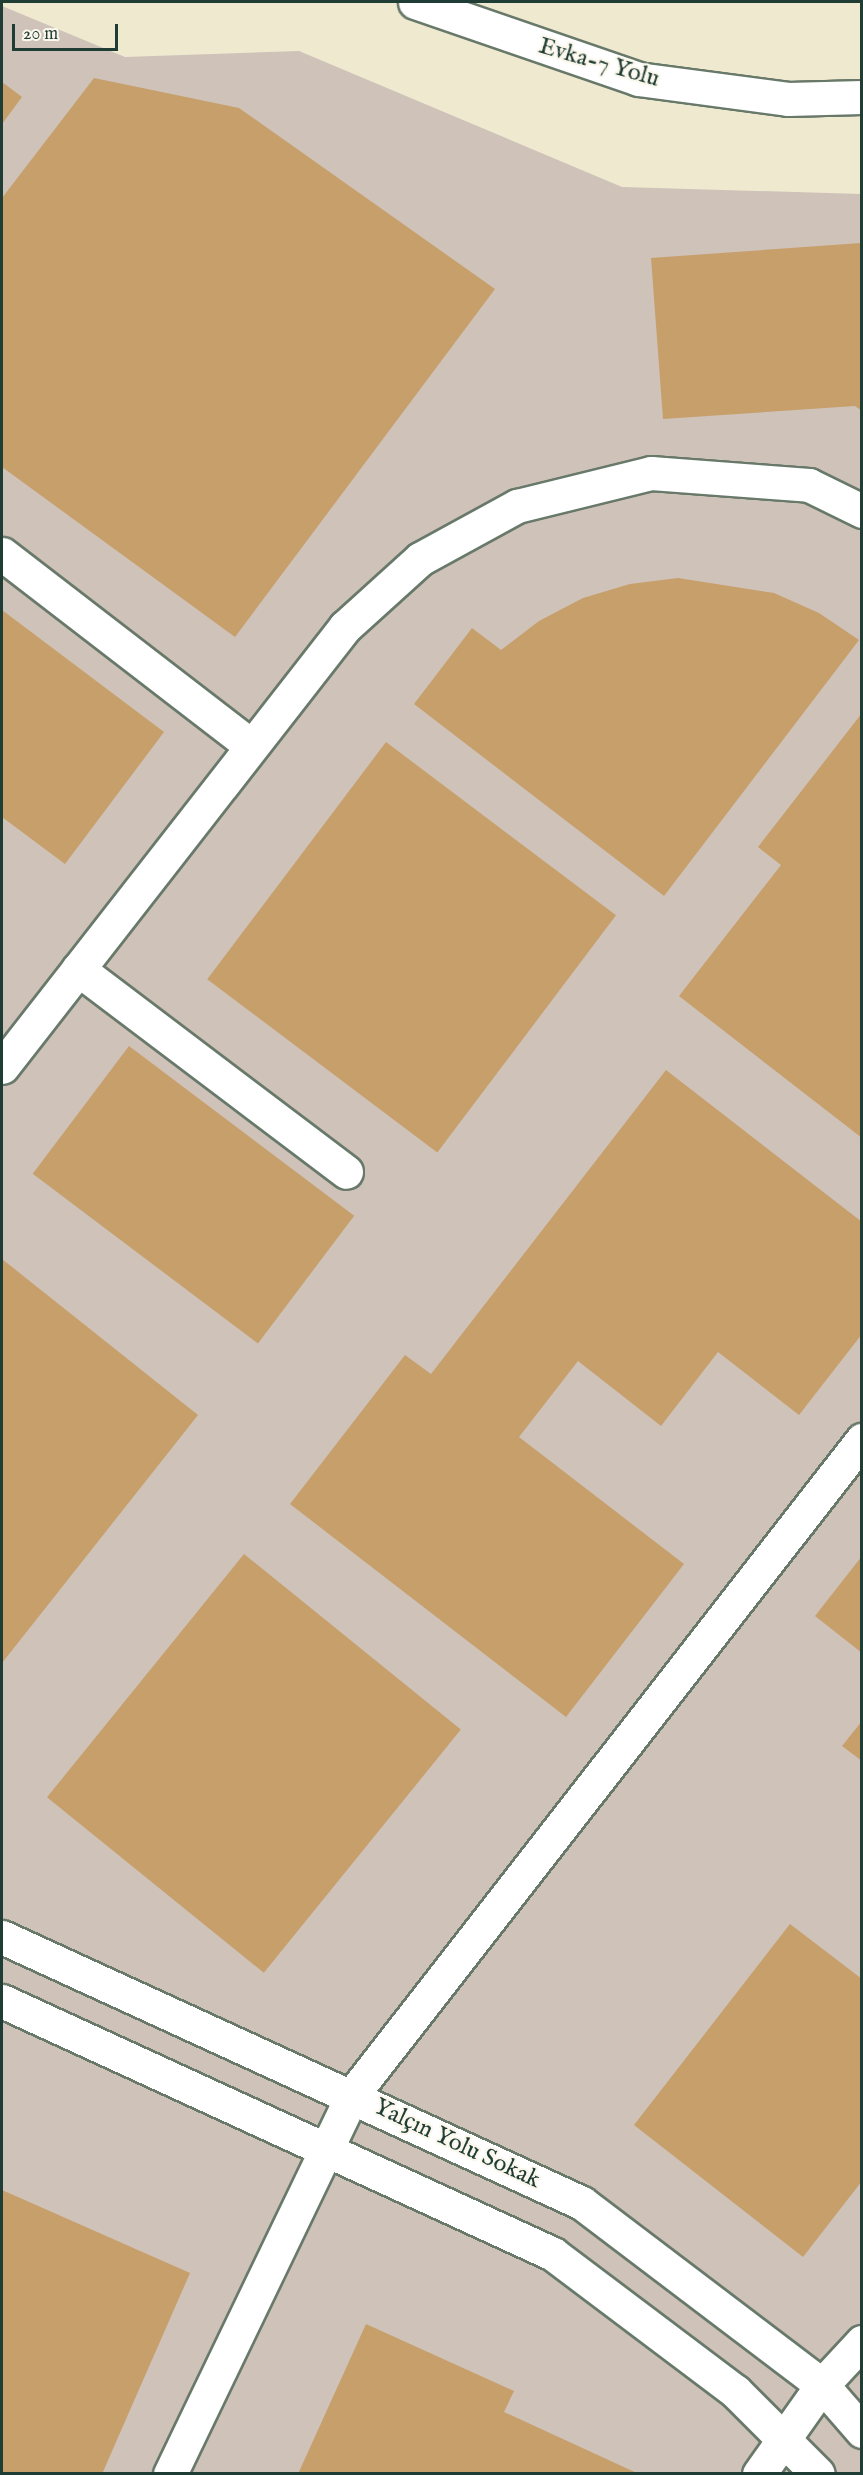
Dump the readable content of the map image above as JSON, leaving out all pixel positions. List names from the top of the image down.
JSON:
{
  "streets": {
    "street": ["Evka-7 Yolu", "Yalçın Yolu Sokak"]
  },
  "scale_bar": "20 m"
}
